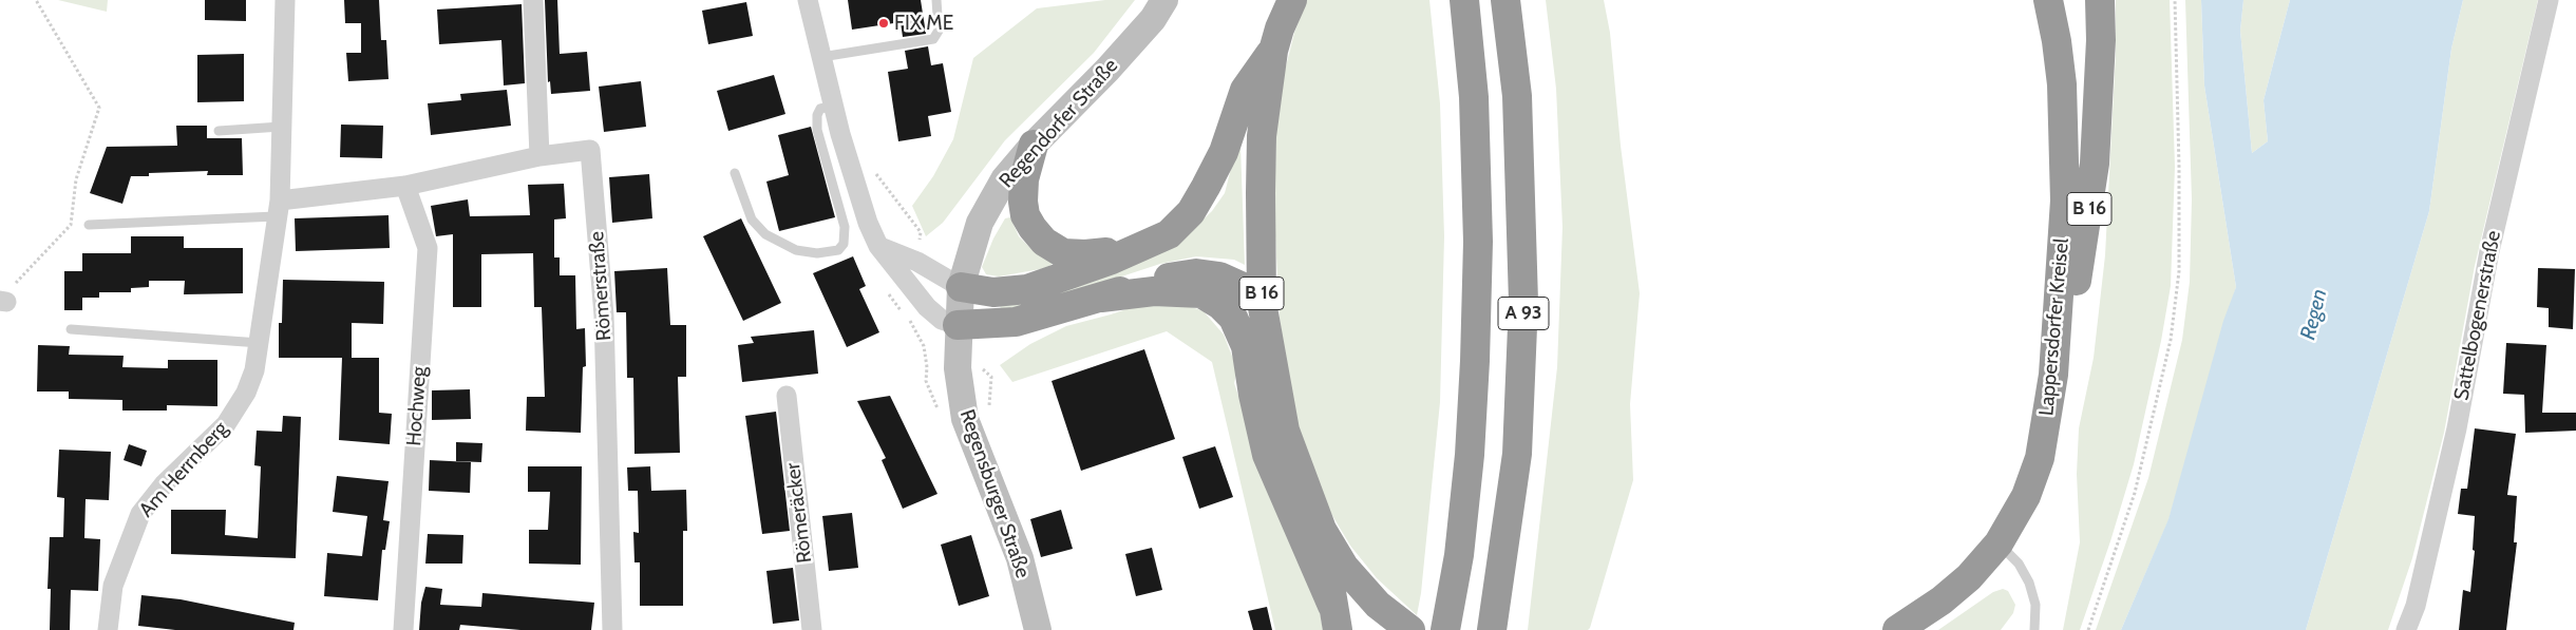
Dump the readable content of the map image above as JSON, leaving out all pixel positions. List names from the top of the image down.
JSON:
{
  "streets": {
    "highway": ["B 16", "A 93", "Lappersdorfer Kreisel"],
    "street": [
      "Regendorfer Straße",
      "Römerstraße",
      "Sattelbogenerstraße",
      "Hochweg",
      "Am Herrnberg",
      "Regensburger Straße",
      "Römeräcker"
    ]
  },
  "crossings": [
    ["Regendorfer Straße", "B 16"],
    ["Regendorfer Straße", "Regensburger Straße"],
    ["B 16", "Lappersdorfer Kreisel"],
    ["B 16", "Regensburger Straße"]
  ],
  "water": ["Regen"],
  "places": ["FIX ME"]
}
